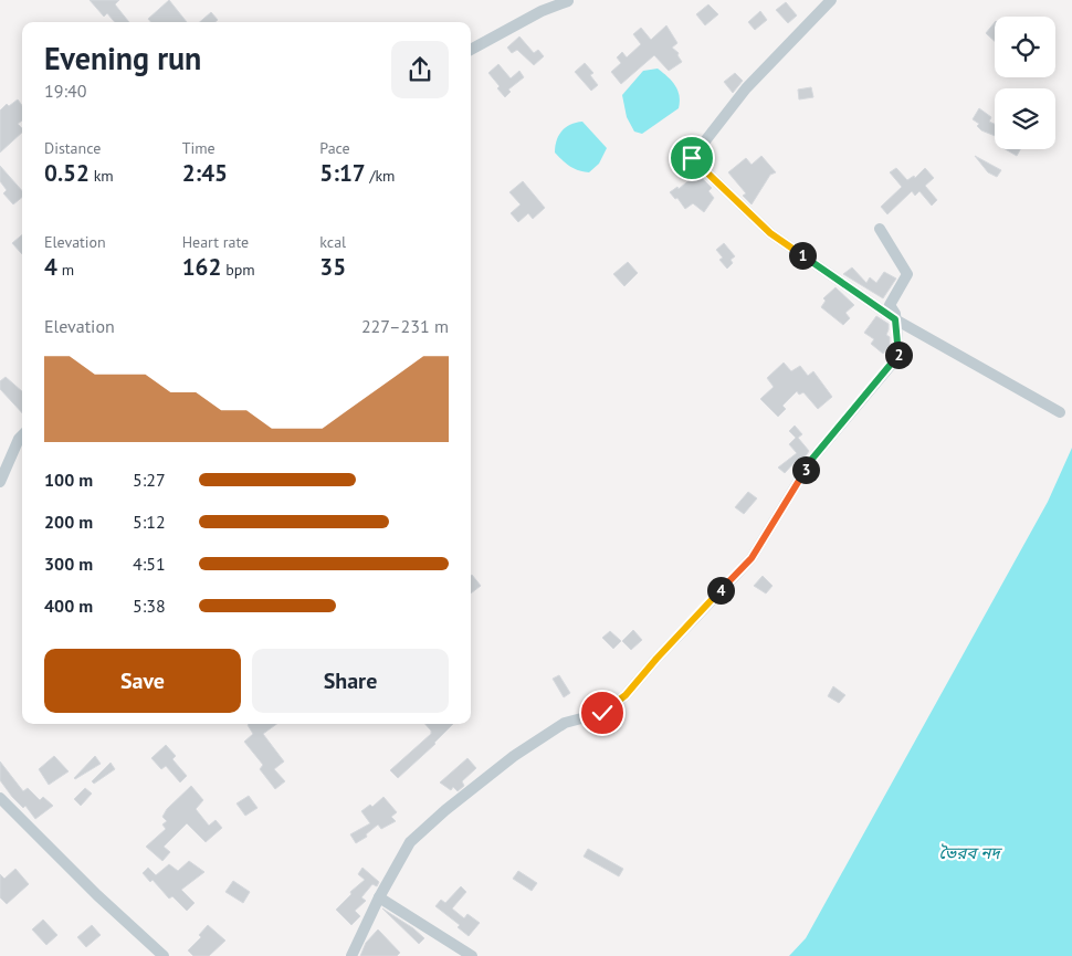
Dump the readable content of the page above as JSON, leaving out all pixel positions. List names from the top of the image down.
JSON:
{
  "water": ["ভৈরব নদ"],
  "page": {
    "heading": ["Evening run", "19:40"],
    "stats": [
      ["Distance", "0.52 km"],
      ["Time", "2:45"],
      ["Pace", "5:17 /km"],
      ["Elevation", "4 m"],
      ["Heart rate", "162 bpm"],
      ["kcal", "35"]
    ],
    "pins": [
      "1",
      "2",
      "3",
      "4"
    ],
    "chart": ["Elevation", "227–231 m"],
    "list": [
      {
        "name": "100 m",
        "note": "5:27"
      },
      {
        "name": "200 m",
        "note": "5:12"
      },
      {
        "name": "300 m",
        "note": "4:51"
      },
      {
        "name": "400 m",
        "note": "5:38"
      }
    ],
    "buttons": ["Save", "Share"]
  }
}
